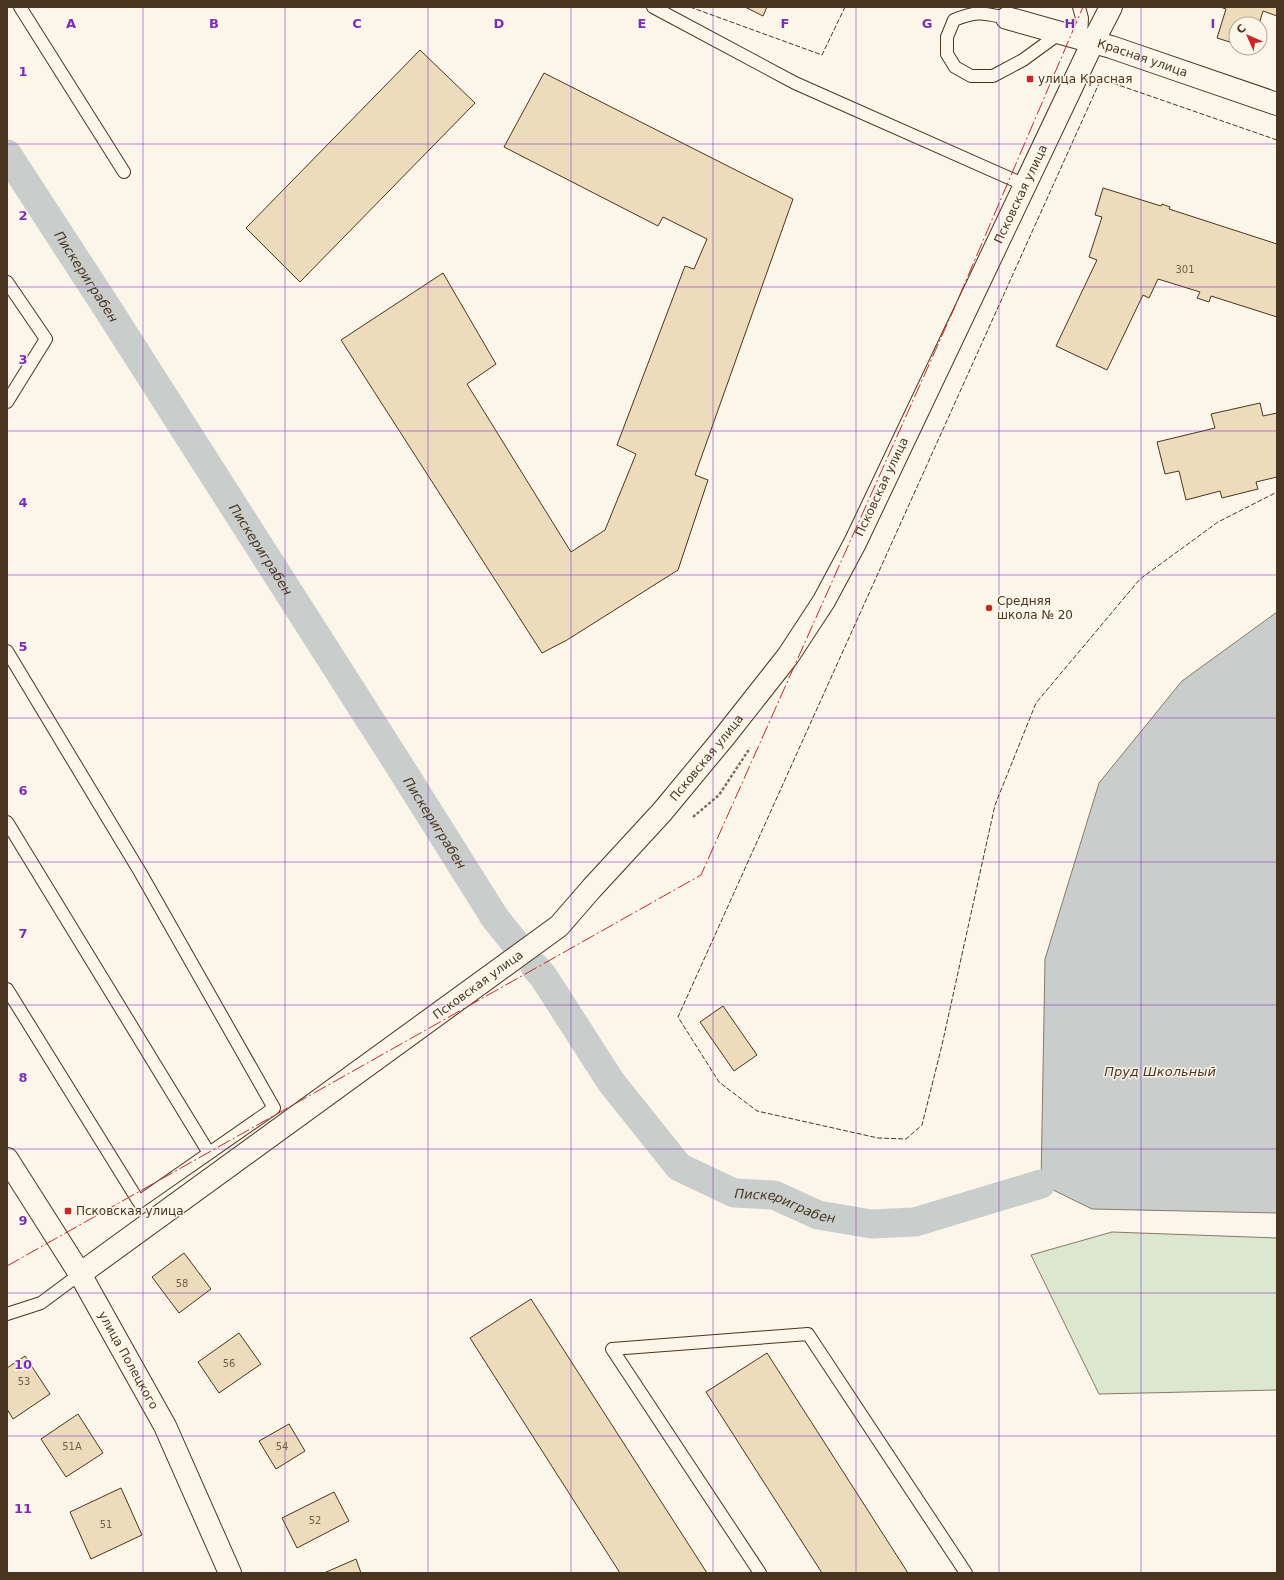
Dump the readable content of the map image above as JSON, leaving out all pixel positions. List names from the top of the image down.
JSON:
{
  "streets": {
    "street": ["Красная улица", "Псковская улица", "улица Полецкого"]
  },
  "crossings": [
    ["Красная улица", "Псковская улица"],
    ["Псковская улица", "улица Полецкого"]
  ],
  "water": ["Пискериграбен", "Пруд Школьный"],
  "places": {
    "transit": ["улица Красная", "Псковская улица"],
    "other": ["Средняя школа № 20"]
  },
  "house_numbers": [
    "301",
    "58",
    "56",
    "53",
    "51А",
    "54",
    "52",
    "51"
  ],
  "north": "top left",
  "grid": {
    "columns": [
      "A",
      "B",
      "C",
      "D",
      "E",
      "F",
      "G",
      "H",
      "I"
    ],
    "rows": [
      "1",
      "2",
      "3",
      "4",
      "5",
      "6",
      "7",
      "8",
      "9",
      "10",
      "11"
    ]
  }
}
